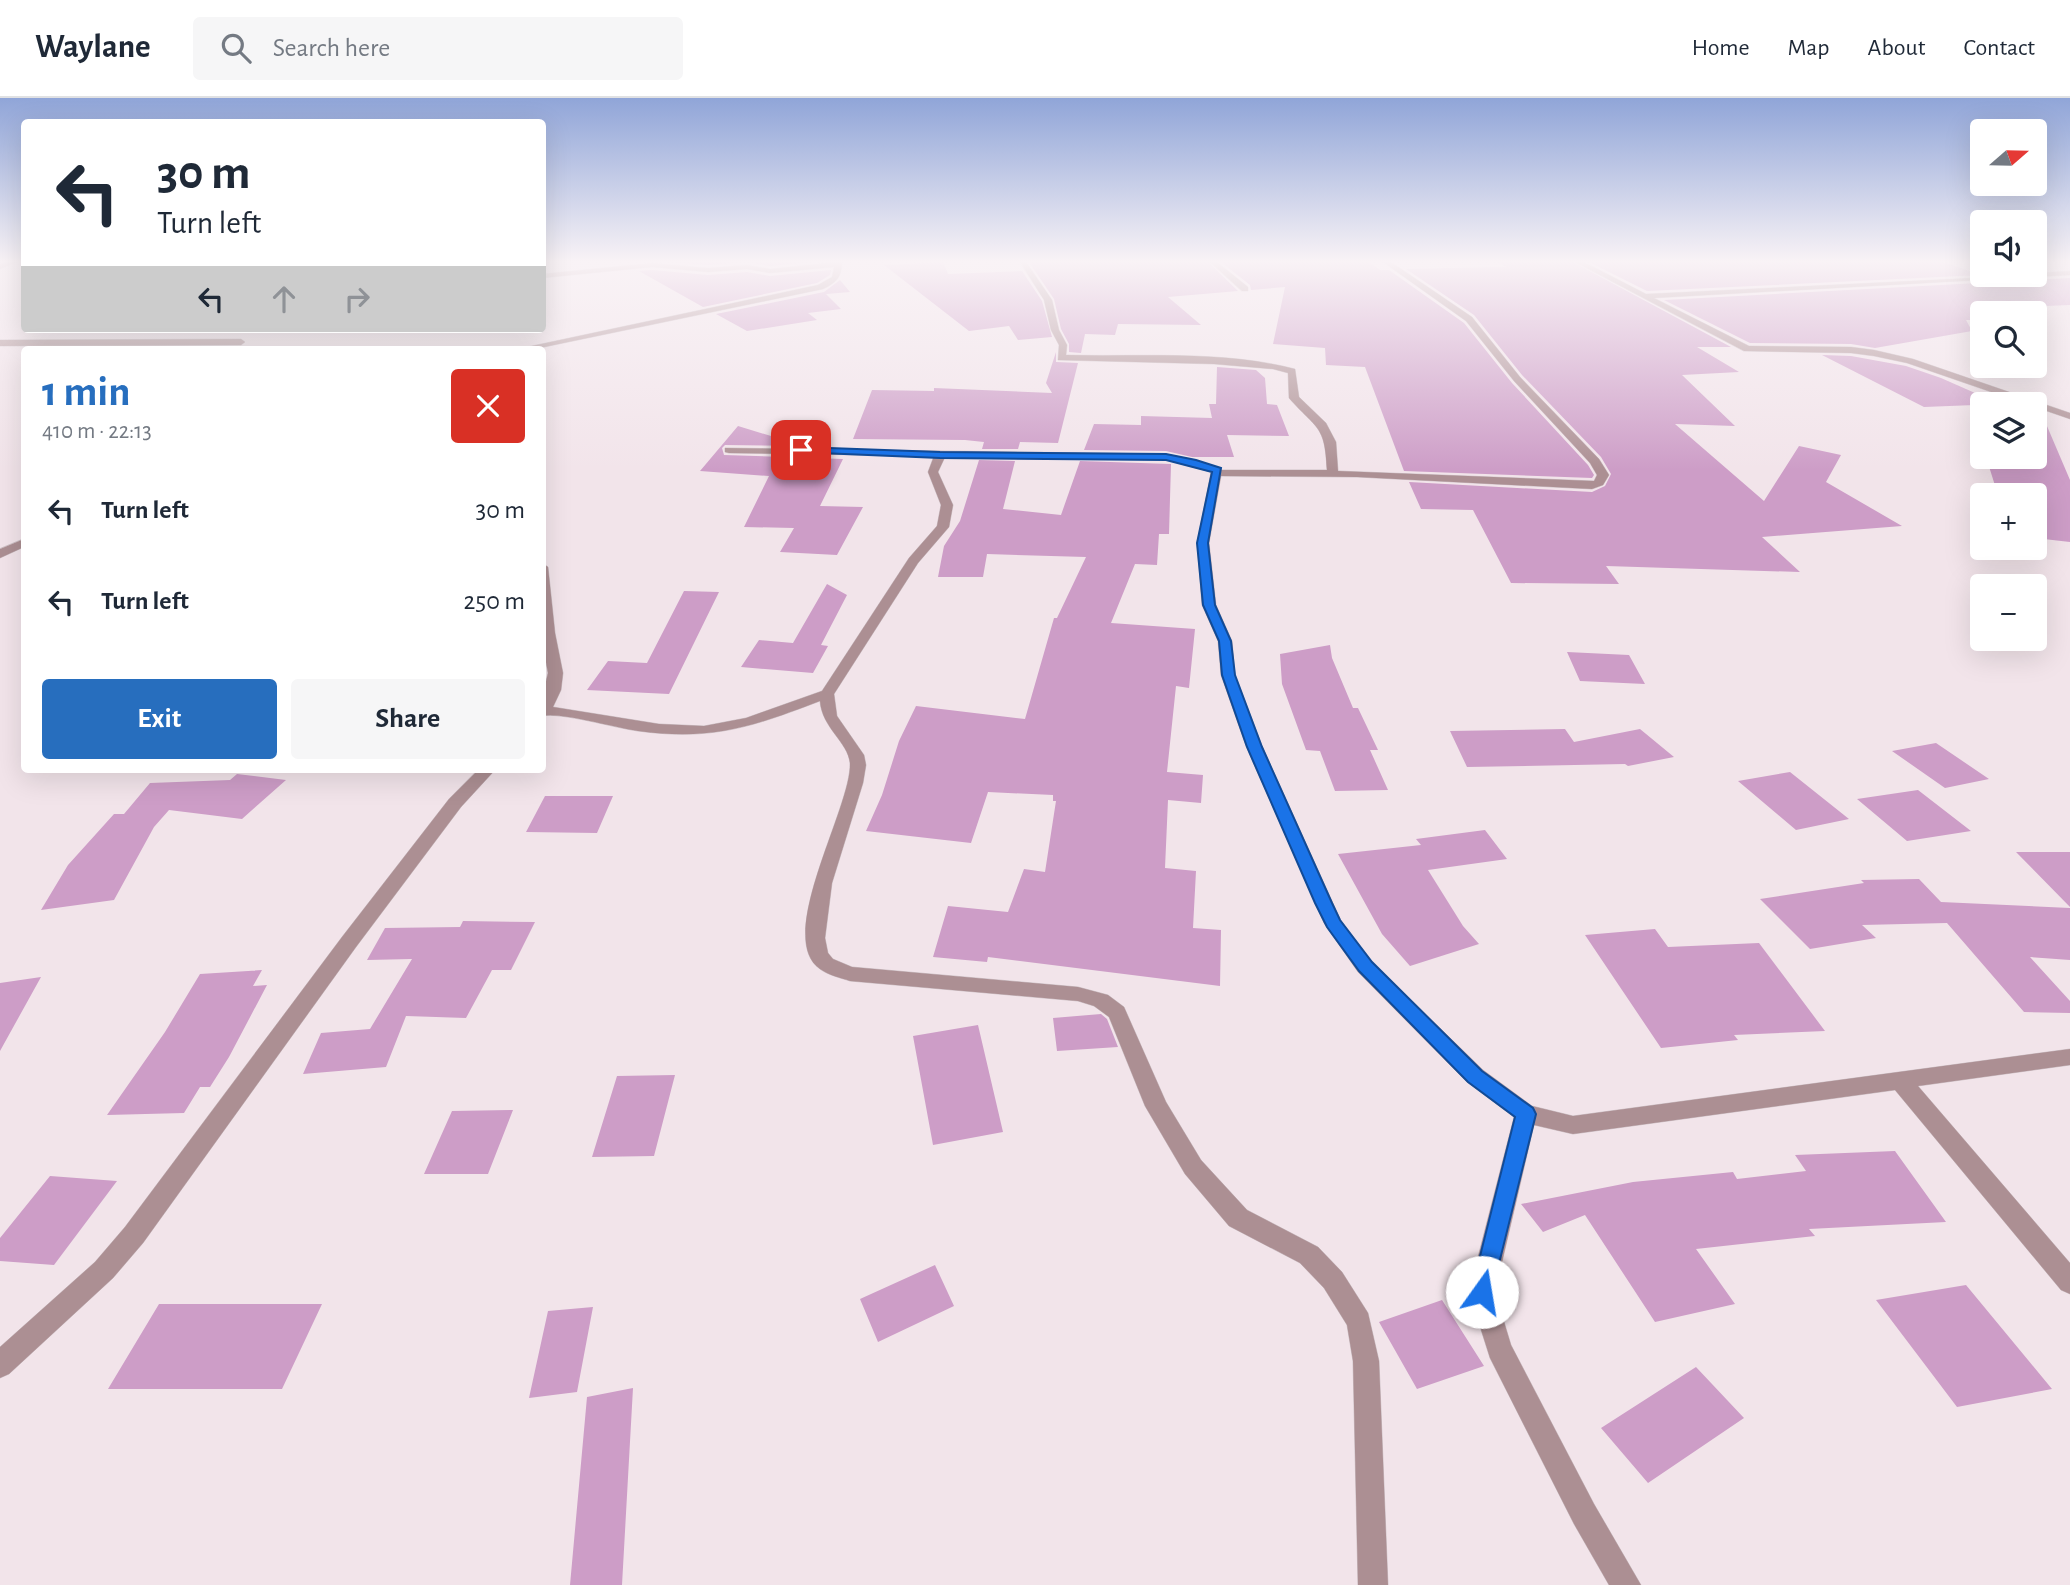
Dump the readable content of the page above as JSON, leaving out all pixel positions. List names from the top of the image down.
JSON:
{
  "north": "right",
  "page": {
    "header": "Waylane",
    "search": "Search here",
    "nav": [
      "Home",
      "Map",
      "About",
      "Contact"
    ],
    "map_buttons": ["+", "−"],
    "turn": ["30 m", "Turn left"],
    "heading": ["1 min", "410 m · 22:13"],
    "list": [
      {
        "name": "Turn left",
        "value": "30 m"
      },
      {
        "name": "Turn left",
        "value": "250 m"
      }
    ],
    "buttons": ["Exit", "Share"]
  }
}
